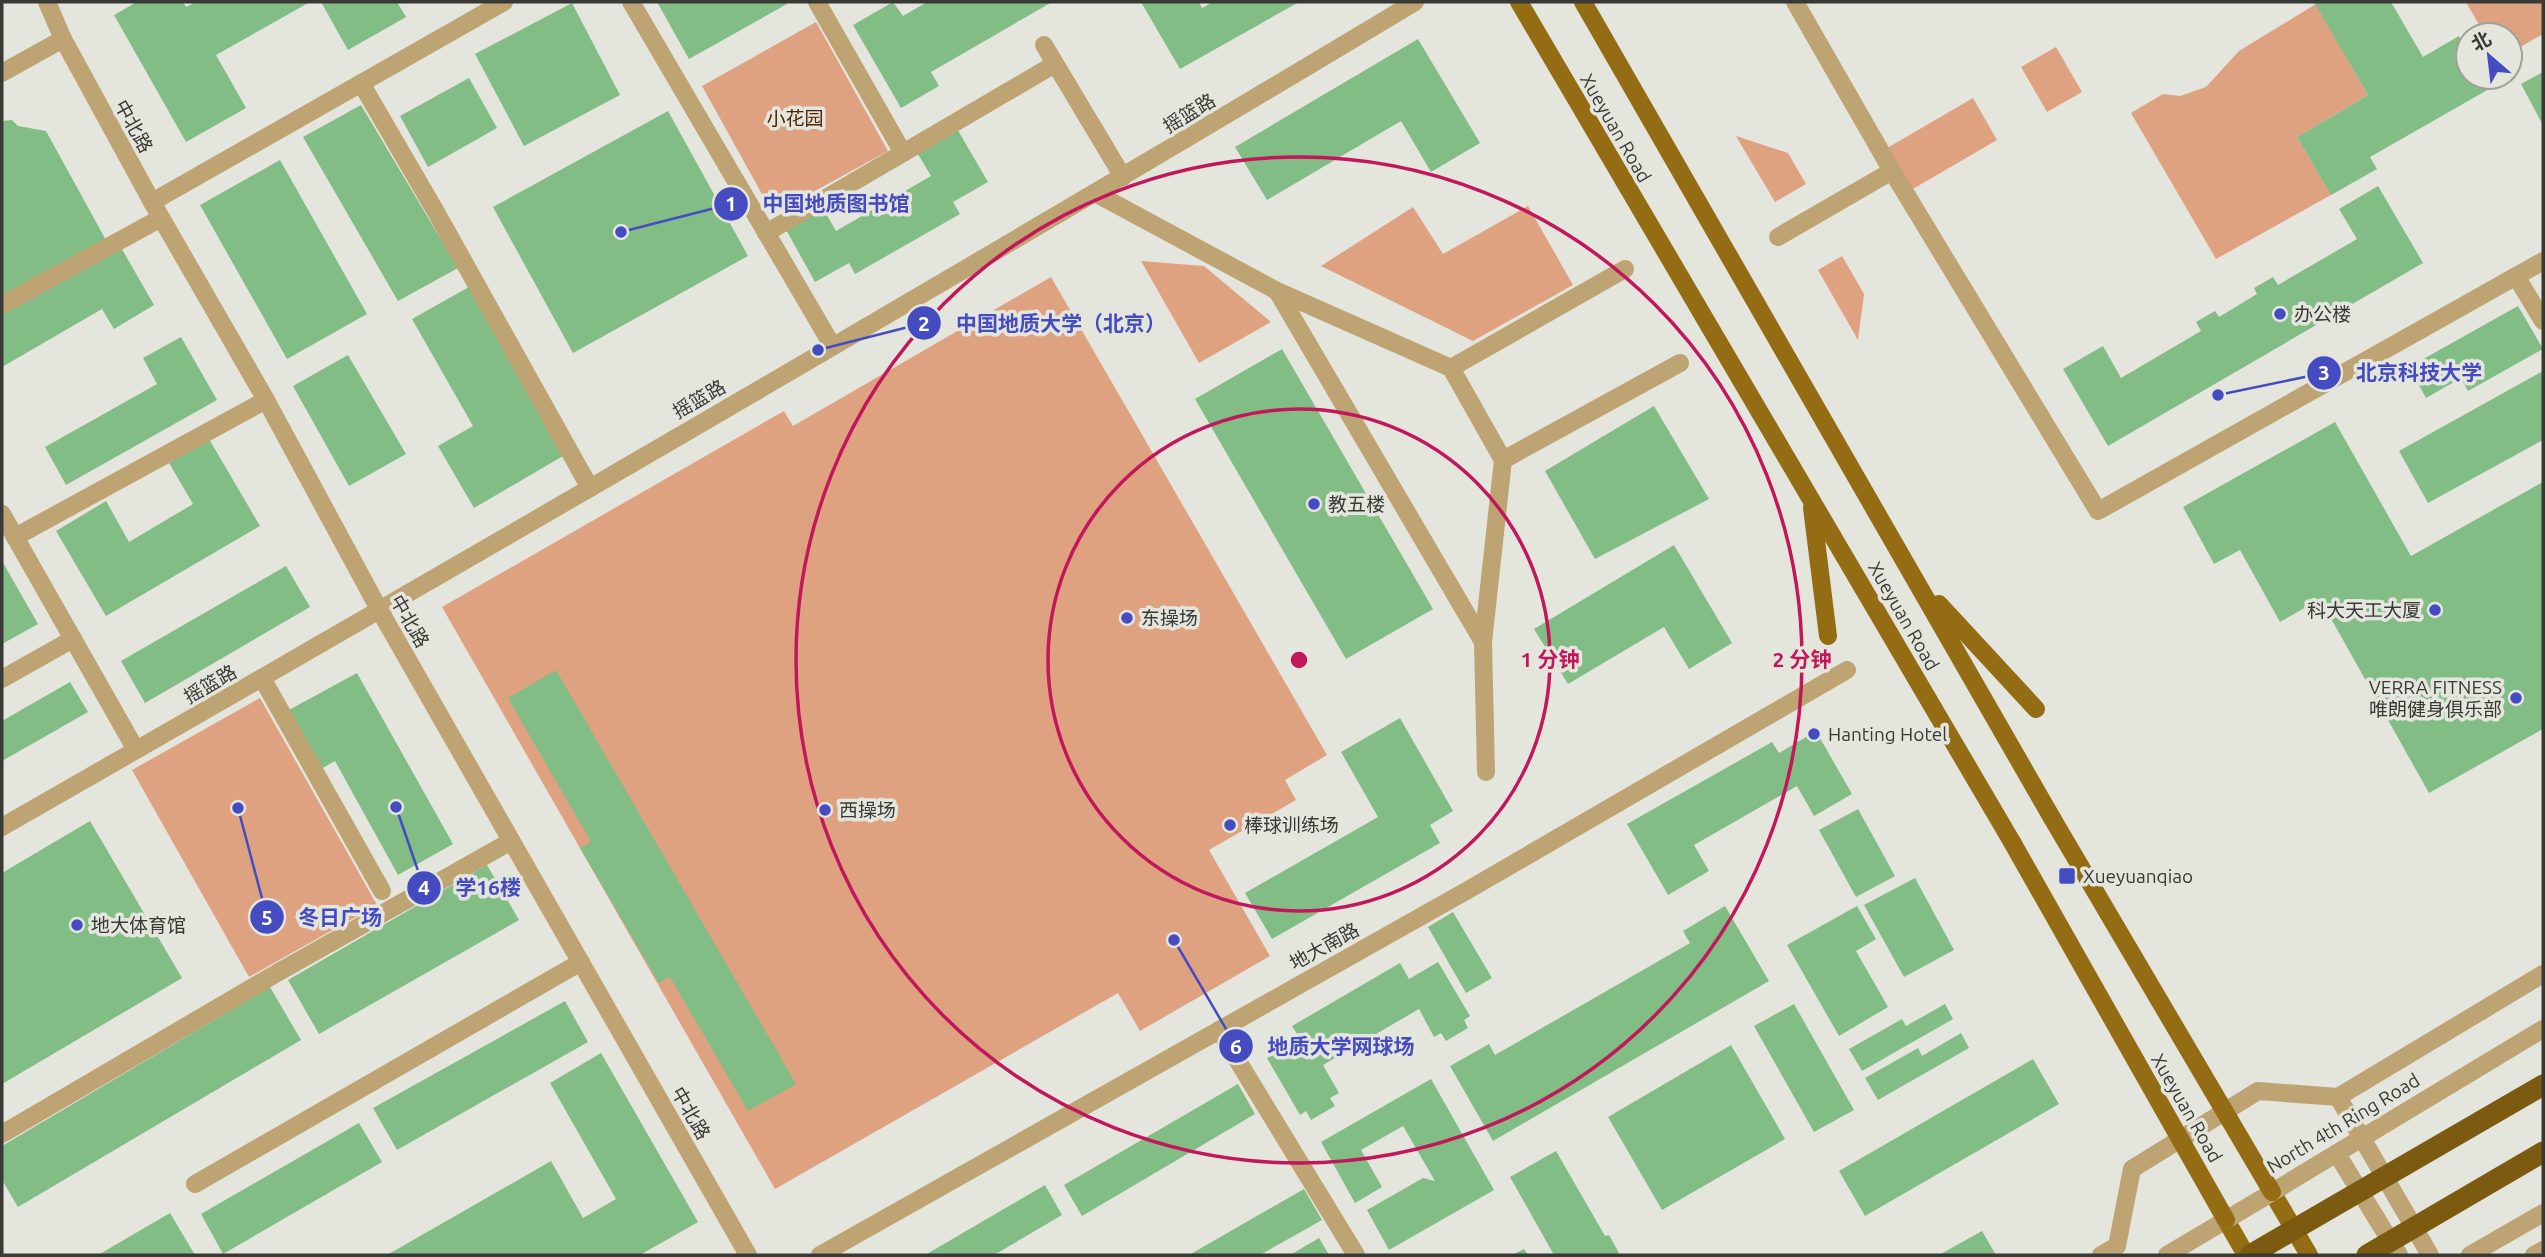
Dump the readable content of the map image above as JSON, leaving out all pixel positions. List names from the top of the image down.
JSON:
{
  "streets": {
    "main road": ["Xueyuan Road"],
    "street": [
      "摇篮路",
      "中北路",
      "地大南路",
      "North 4th Ring Road"
    ]
  },
  "crossings": [
    ["摇篮路", "中北路"],
    ["Xueyuan Road", "North 4th Ring Road"]
  ],
  "parks": ["小花园"],
  "places": {
    "other": [
      "中国地质图书馆",
      "办公楼",
      "中国地质大学（北京）",
      "北京科技大学",
      "教五楼",
      "科大天工大厦",
      "东操场",
      "VERRA FITNESS 唯朗健身俱乐部",
      "Hanting Hotel",
      "学16楼",
      "冬日广场",
      "西操场",
      "棒球训练场",
      "地大体育馆",
      "地质大学网球场"
    ],
    "transit": ["Xueyuanqiao"]
  },
  "north": "top left",
  "rings": ["1 分钟", "2 分钟"]
}
